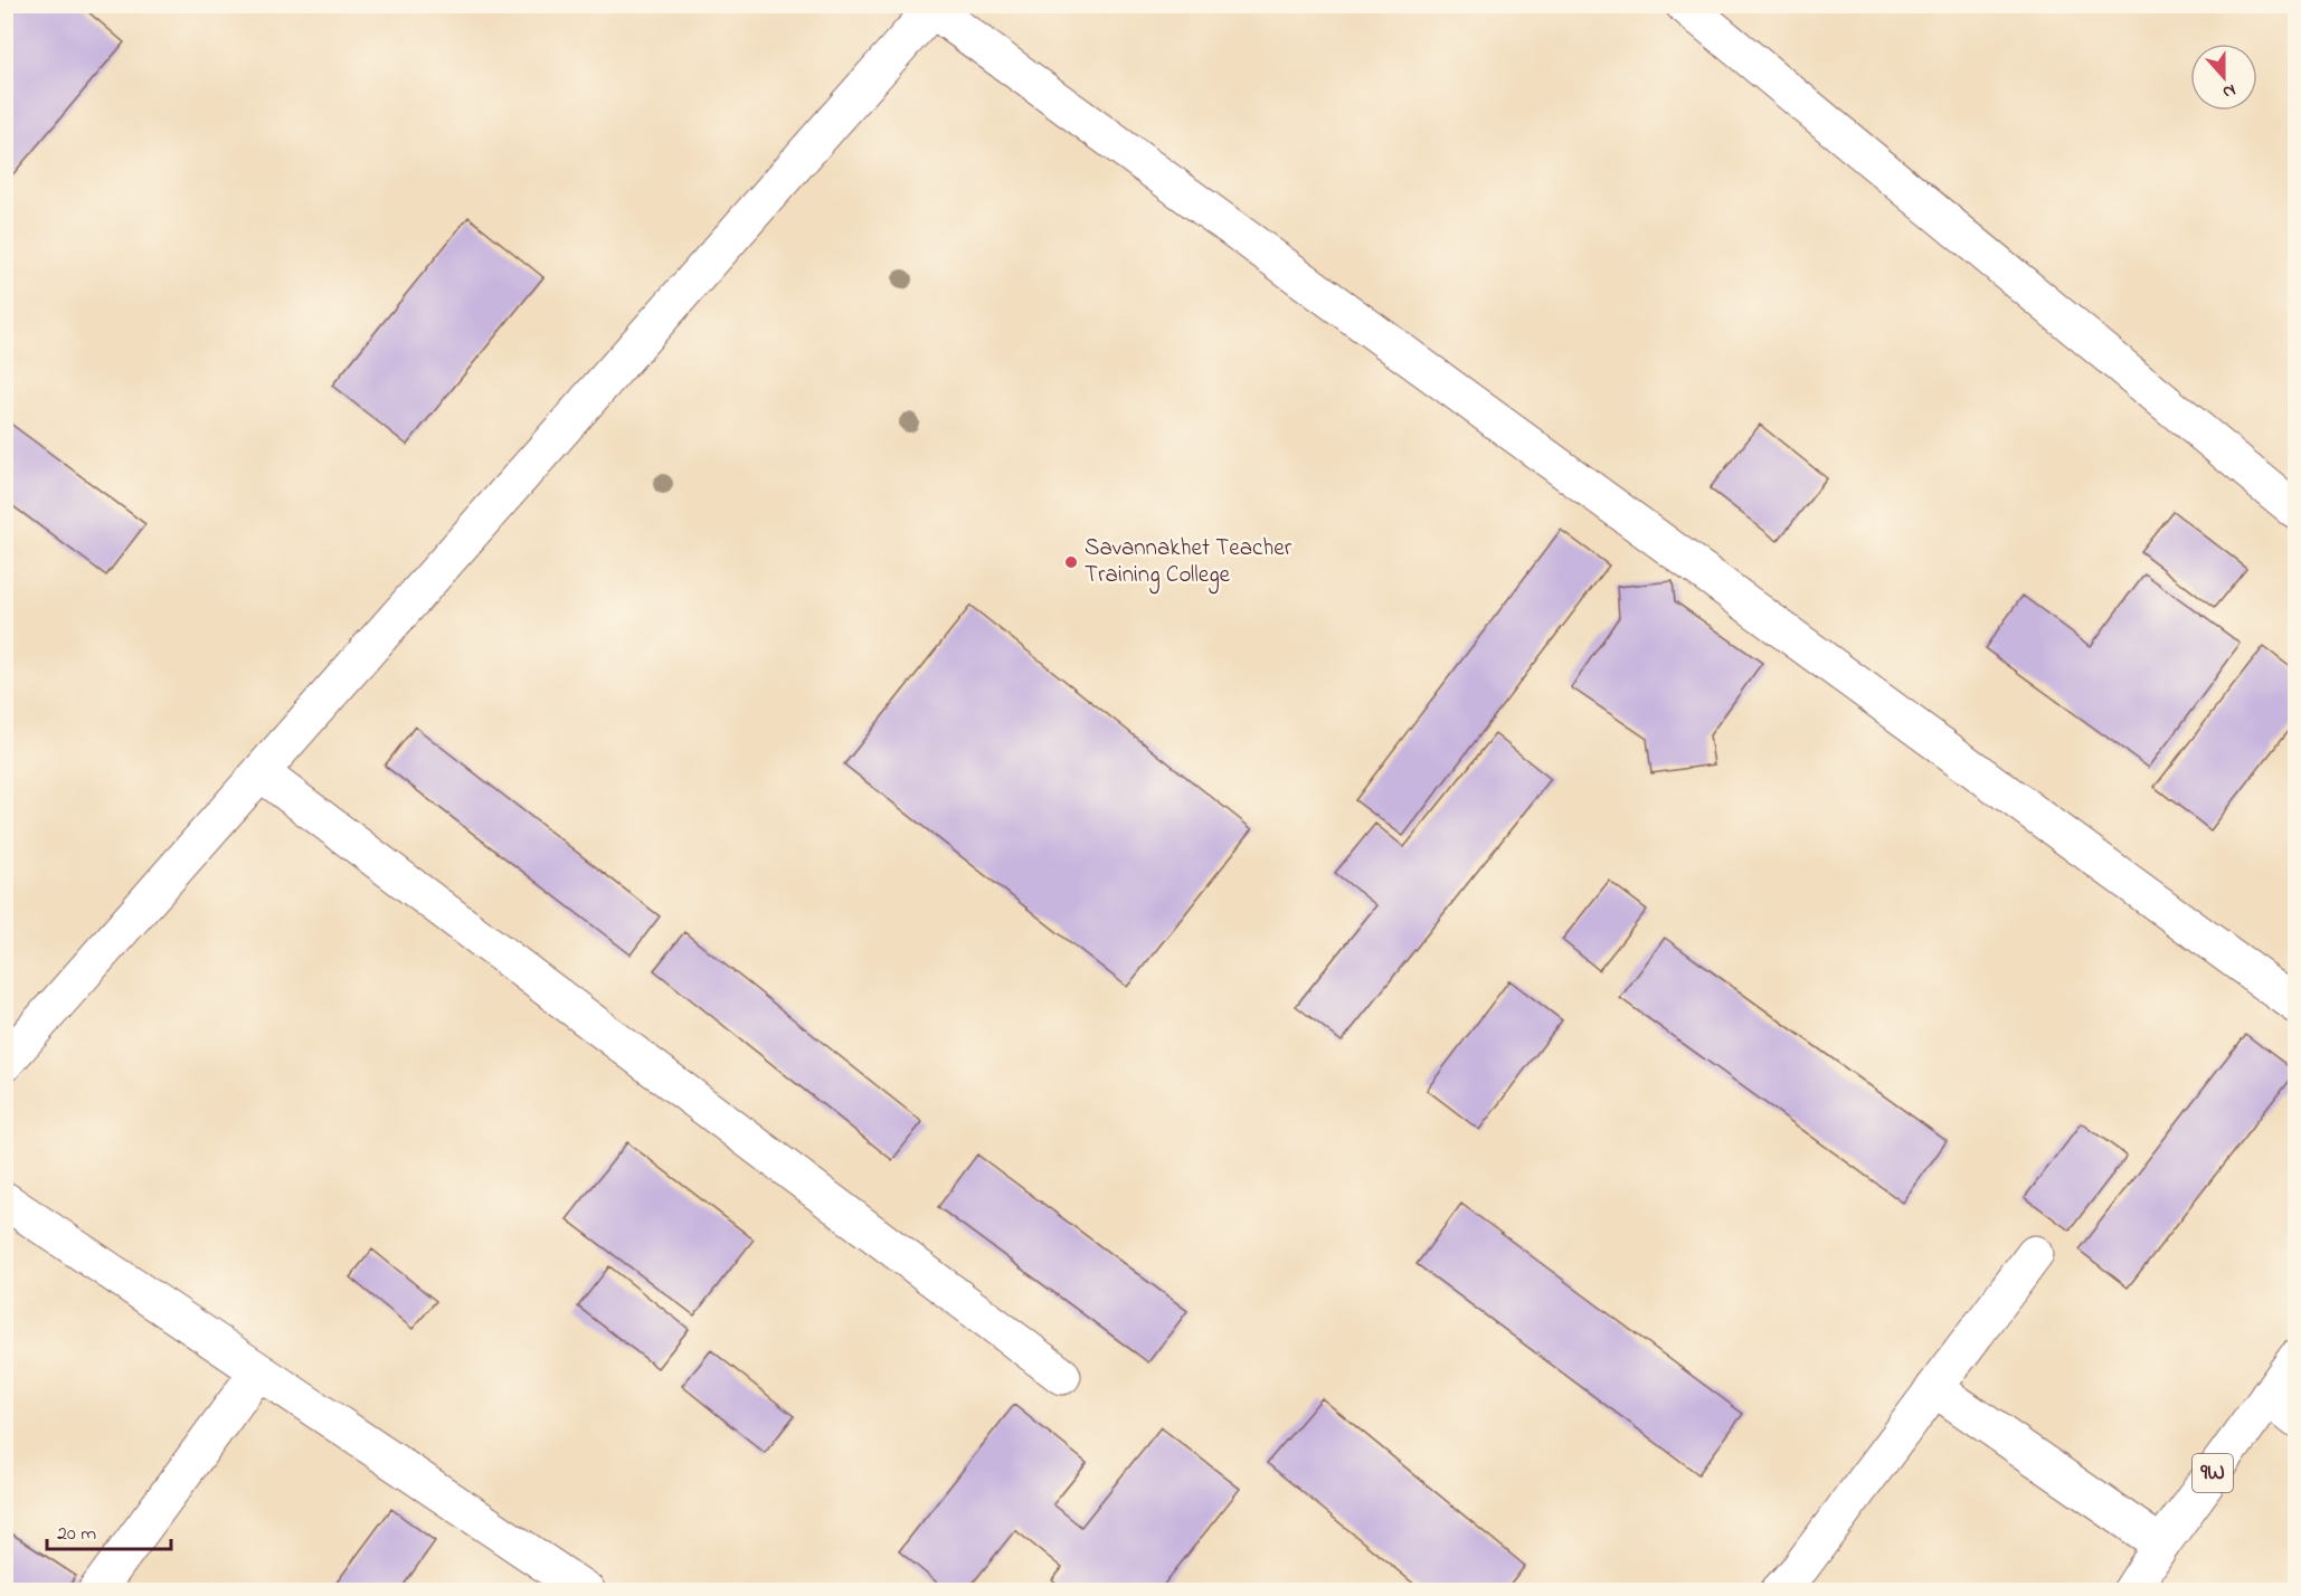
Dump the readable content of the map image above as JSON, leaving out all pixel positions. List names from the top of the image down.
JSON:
{
  "streets": {
    "main road": ["9W"]
  },
  "places": ["Savannakhet Teacher Training College"],
  "scale_bar": "20 m",
  "north": "bottom"
}
